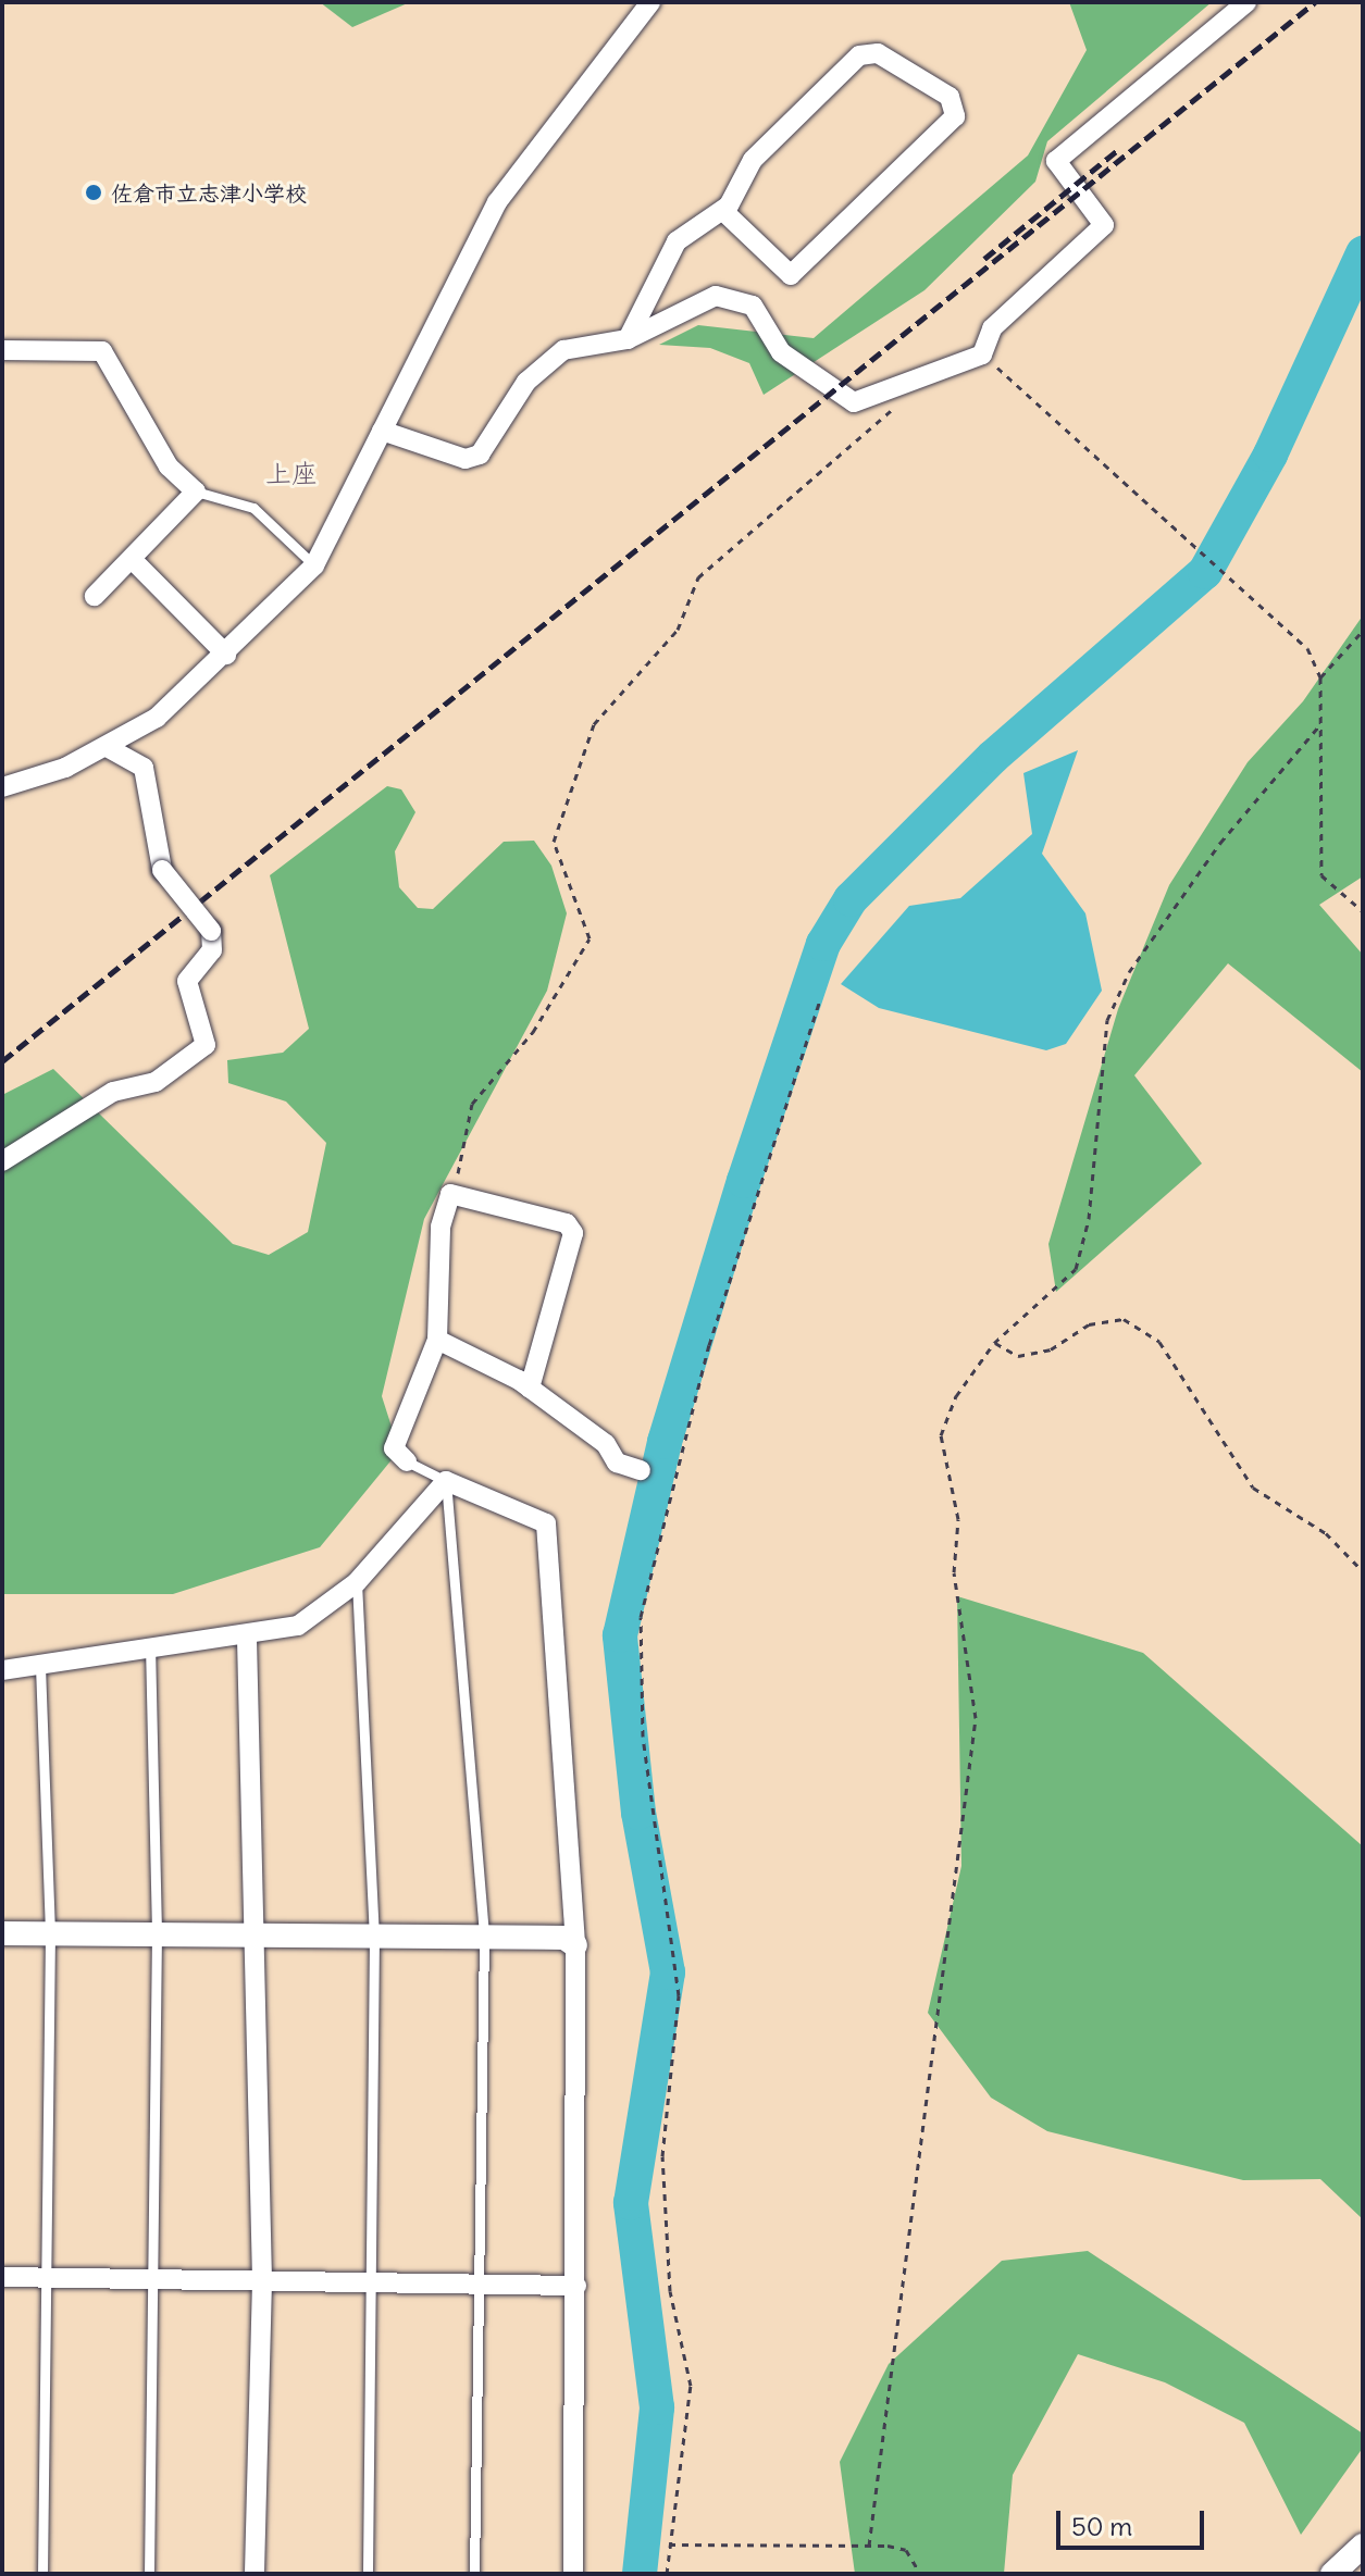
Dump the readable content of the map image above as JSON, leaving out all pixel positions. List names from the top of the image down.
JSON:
{
  "districts": ["上座"],
  "places": ["佐倉市立志津小学校"],
  "scale_bar": "50 m"
}
